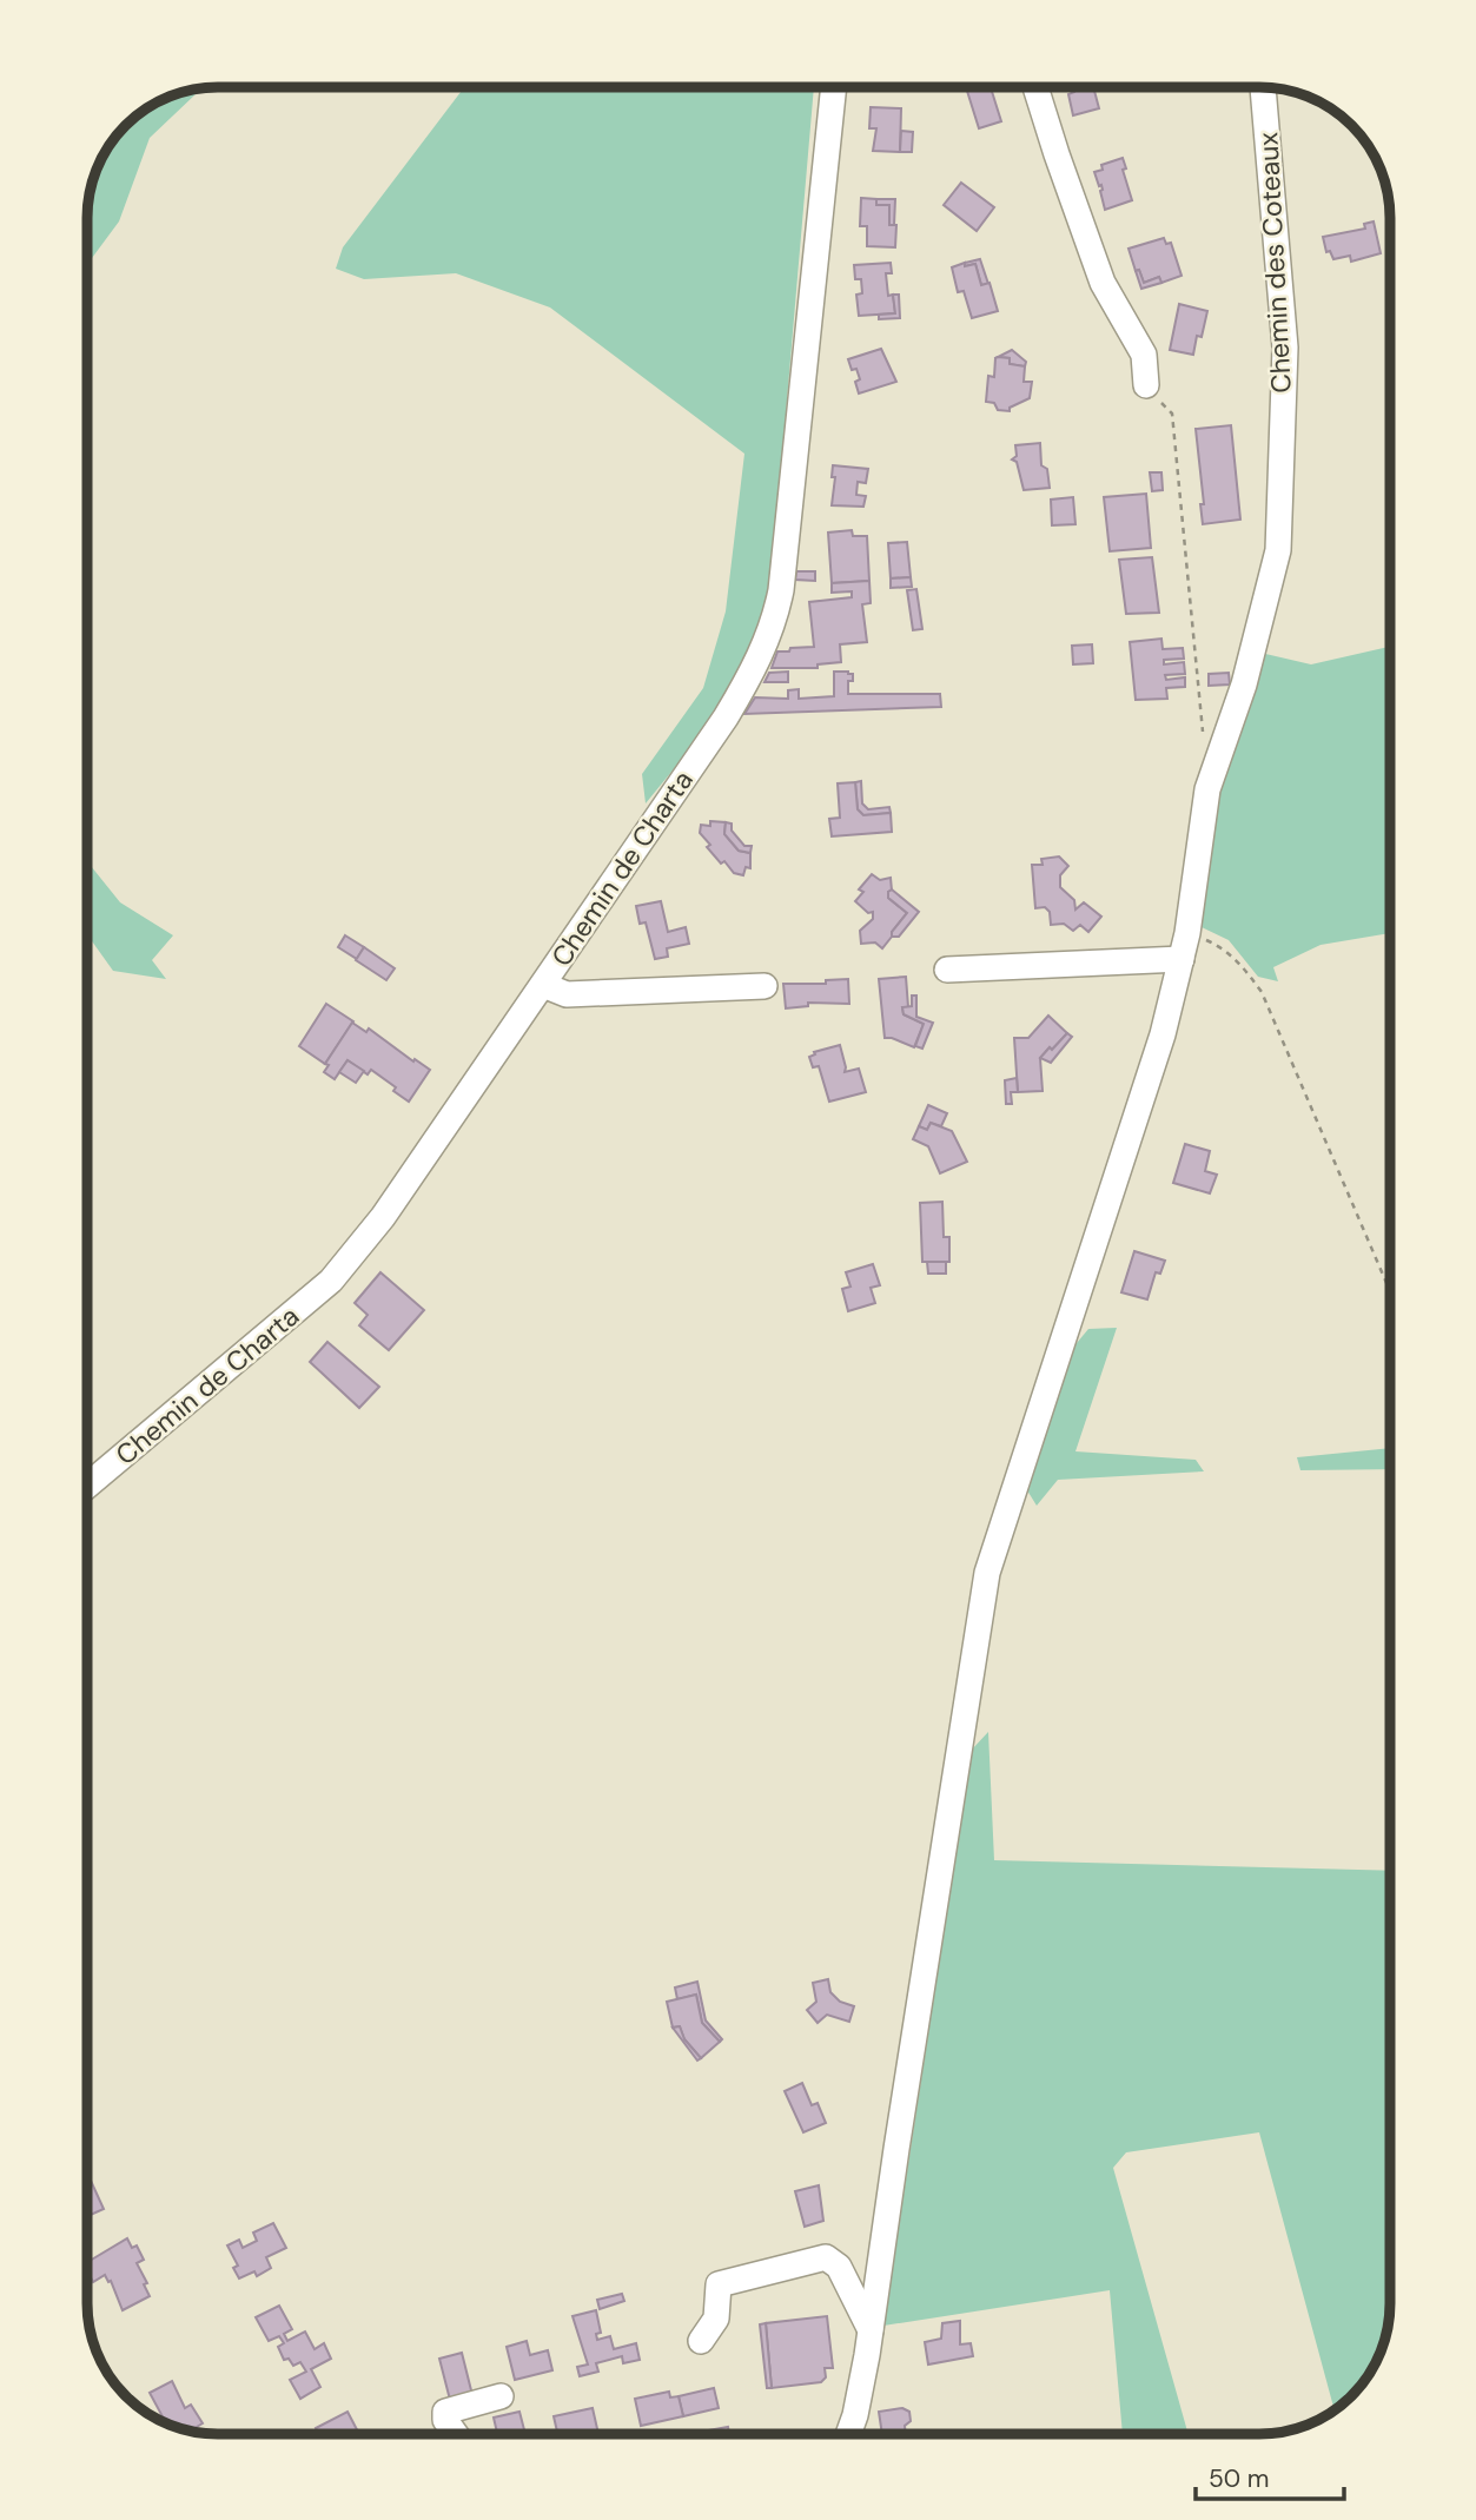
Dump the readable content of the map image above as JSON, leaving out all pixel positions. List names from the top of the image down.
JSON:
{
  "streets": {
    "street": ["Chemin des Coteaux", "Chemin de Charta"]
  },
  "scale_bar": "50 m"
}
